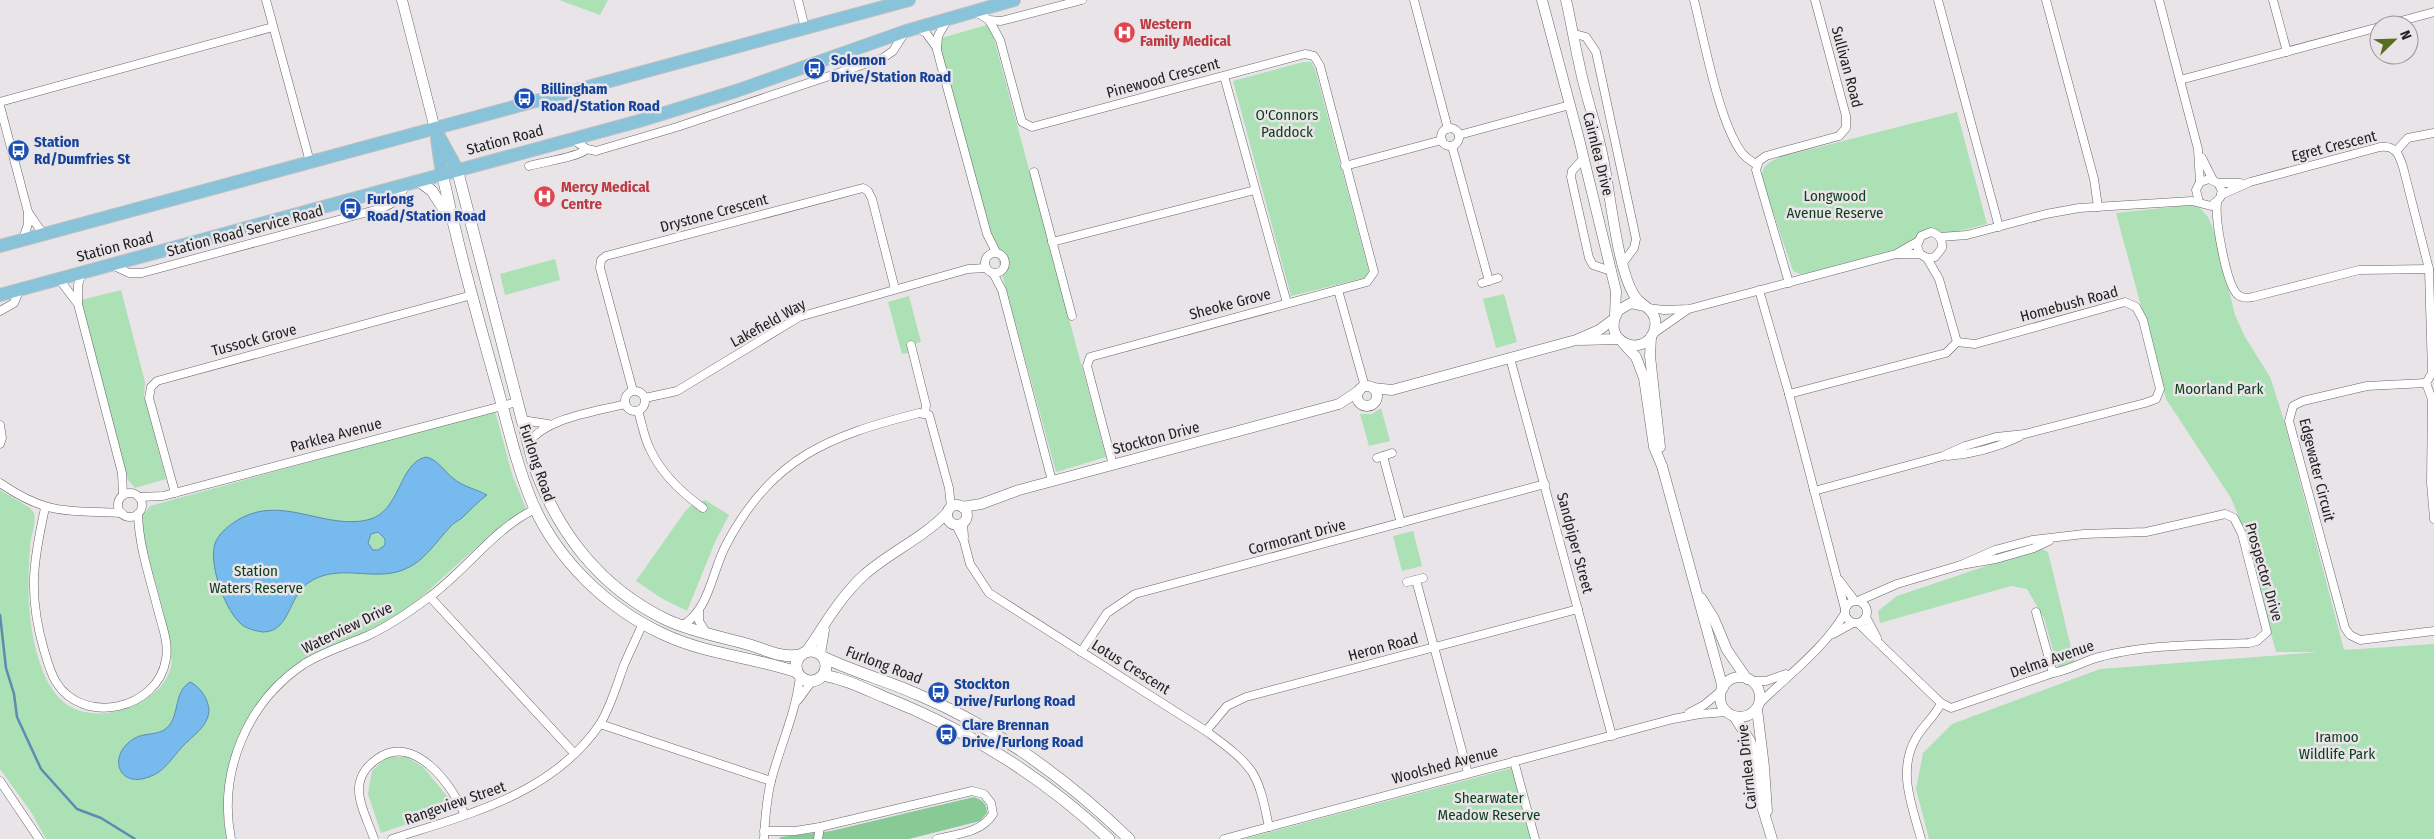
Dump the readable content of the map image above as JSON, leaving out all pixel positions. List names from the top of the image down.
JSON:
{
  "streets": {
    "main road": ["Station Road", "Furlong Road"],
    "street": [
      "Sullivan Road",
      "Pinewood Crescent",
      "Egret Crescent",
      "Cairnlea Drive",
      "Drystone Crescent",
      "Sheoke Grove",
      "Homebush Road",
      "Lakefield Way",
      "Tussock Grove",
      "Parklea Avenue",
      "Stockton Drive",
      "Edgewater Circuit",
      "Cormorant Drive",
      "Sandpiper Street",
      "Prospector Drive",
      "Waterview Drive",
      "Heron Road",
      "Delma Avenue",
      "Lotus Crescent",
      "Woolshed Avenue",
      "Rangeview Street"
    ]
  },
  "crossings": [
    ["Pinewood Crescent", "Sheoke Grove"],
    ["Station Road", "Furlong Road"],
    ["Egret Crescent", "Edgewater Circuit"],
    ["Cairnlea Drive", "Woolshed Avenue"],
    ["Drystone Crescent", "Lakefield Way"],
    ["Sheoke Grove", "Stockton Drive"],
    ["Tussock Grove", "Parklea Avenue"],
    ["Tussock Grove", "Furlong Road"],
    ["Parklea Avenue", "Furlong Road"],
    ["Stockton Drive", "Furlong Road"],
    ["Stockton Drive", "Lotus Crescent"],
    ["Furlong Road", "Waterview Drive"],
    ["Furlong Road", "Rangeview Street"],
    ["Cormorant Drive", "Sandpiper Street"],
    ["Cormorant Drive", "Lotus Crescent"],
    ["Sandpiper Street", "Heron Road"],
    ["Sandpiper Street", "Woolshed Avenue"],
    ["Prospector Drive", "Delma Avenue"],
    ["Heron Road", "Lotus Crescent"],
    ["Lotus Crescent", "Woolshed Avenue"]
  ],
  "parks": [
    "O'Connors Paddock",
    "Longwood Avenue Reserve",
    "Moorland Park",
    "Station Waters Reserve",
    "Iramoo Wildlife Park",
    "Shearwater Meadow Reserve"
  ],
  "places": {
    "hospital": ["Western Family Medical", "Mercy Medical Centre"],
    "bus stop": [
      "Solomon Drive/Station Road",
      "Billingham Road/Station Road",
      "Station Rd/Dumfries St",
      "Furlong Road/Station Road",
      "Stockton Drive/Furlong Road",
      "Clare Brennan Drive/Furlong Road"
    ]
  },
  "north": "top right"
}
